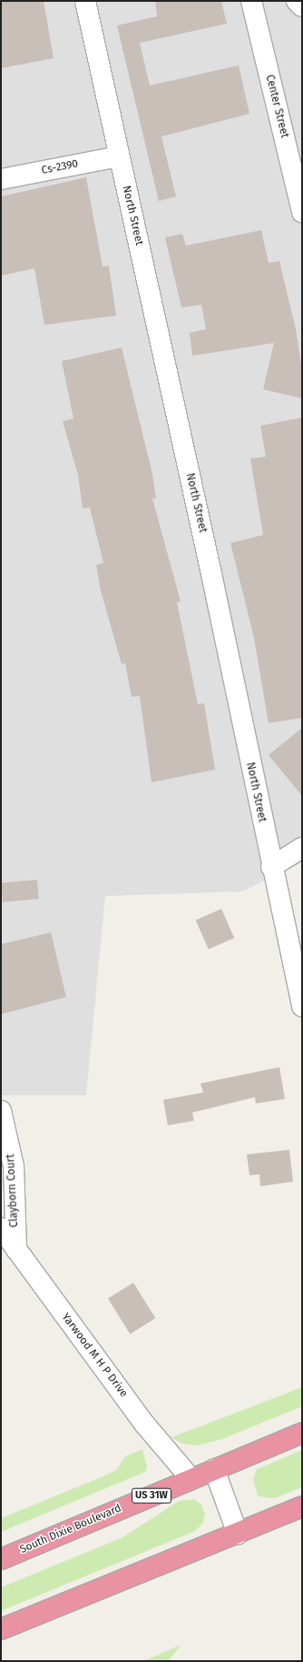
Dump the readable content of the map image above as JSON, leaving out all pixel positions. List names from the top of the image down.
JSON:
{
  "streets": {
    "highway": ["US 31W", "South Dixie Boulevard"],
    "street": [
      "Center Street",
      "Cs-2390",
      "North Street",
      "Clayborn Court",
      "Yarwood M H P Drive"
    ]
  },
  "crossings": [
    ["Cs-2390", "North Street"],
    ["Clayborn Court", "Yarwood M H P Drive"],
    ["Yarwood M H P Drive", "South Dixie Boulevard"]
  ]
}
